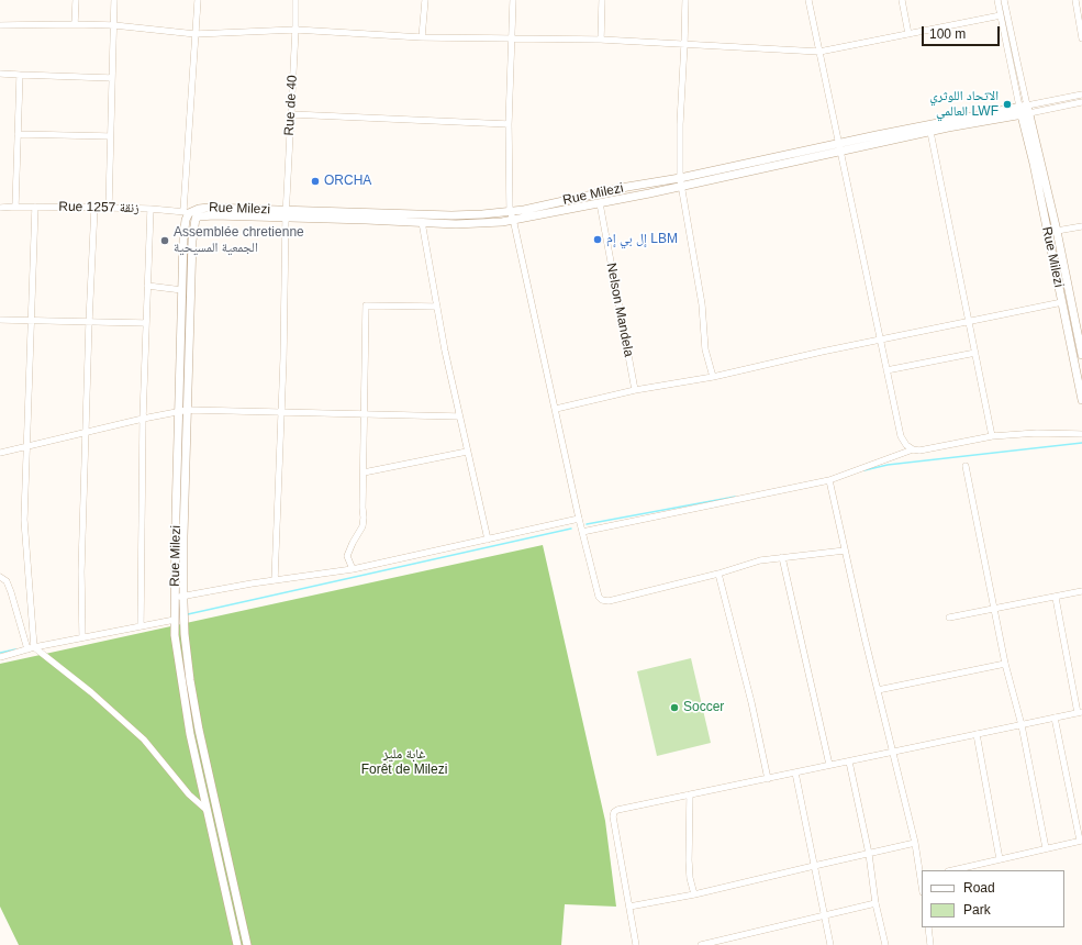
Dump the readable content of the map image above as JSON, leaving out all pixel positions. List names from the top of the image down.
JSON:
{
  "streets": {
    "street": [
      "Rue de 40",
      "Rue Milezi",
      "Rue 1257 زنقة",
      "Nelson Mandela"
    ]
  },
  "crossings": [
    ["Rue de 40", "Rue Milezi"],
    ["Rue Milezi", "Rue 1257 زنقة"],
    ["Rue Milezi", "Nelson Mandela"]
  ],
  "parks": ["غابة مليز Forêt de Milezi"],
  "places": [
    "الاتحاد اللوثري العالمي LWF",
    "ORCHA",
    "إل بي إم LBM",
    "Assemblée chretienne الجمعية المسيحية",
    "Soccer"
  ],
  "legend": ["Road", "Park"],
  "scale_bar": "100 m"
}
